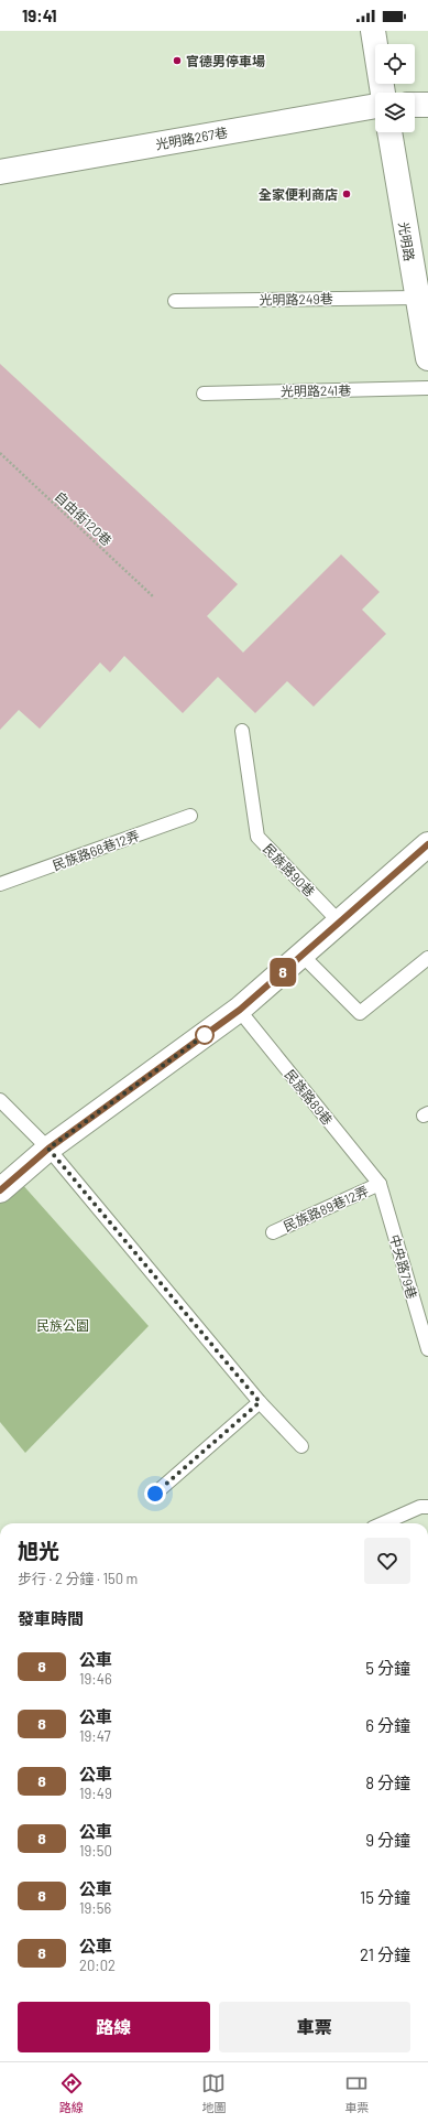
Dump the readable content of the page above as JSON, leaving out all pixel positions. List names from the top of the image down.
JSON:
{
  "streets": {
    "street": ["光明路267巷", "光明路"],
    "lane": [
      "光明路249巷",
      "光明路241巷",
      "民族路68巷12弄",
      "民族路90巷",
      "民族路89巷",
      "民族路89巷12弄",
      "中央路79巷"
    ],
    "path": ["自由街120巷"]
  },
  "crossings": [
    ["光明路", "光明路249巷"],
    ["民族路89巷", "民族路89巷12弄"],
    ["民族路89巷", "中央路79巷"],
    ["民族路89巷12弄", "中央路79巷"]
  ],
  "parks": ["民族公園"],
  "places": ["官德男停車場", "全家便利商店"],
  "lines": ["bus line 8"],
  "page": {
    "status": "19:41",
    "on_map": "8",
    "heading": [
      ["旭光", "步行 · 2 分鐘 · 150 m"],
      "發車時間"
    ],
    "list": [
      {
        "mark": "8",
        "name": "公車",
        "note": "19:46",
        "value": "5 分鐘"
      },
      {
        "mark": "8",
        "name": "公車",
        "note": "19:47",
        "value": "6 分鐘"
      },
      {
        "mark": "8",
        "name": "公車",
        "note": "19:49",
        "value": "8 分鐘"
      },
      {
        "mark": "8",
        "name": "公車",
        "note": "19:50",
        "value": "9 分鐘"
      },
      {
        "mark": "8",
        "name": "公車",
        "note": "19:56",
        "value": "15 分鐘"
      },
      {
        "mark": "8",
        "name": "公車",
        "note": "20:02",
        "value": "21 分鐘"
      }
    ],
    "buttons": ["路線", "車票"],
    "tabs": ["路線", "地圖", "車票"]
  }
}
